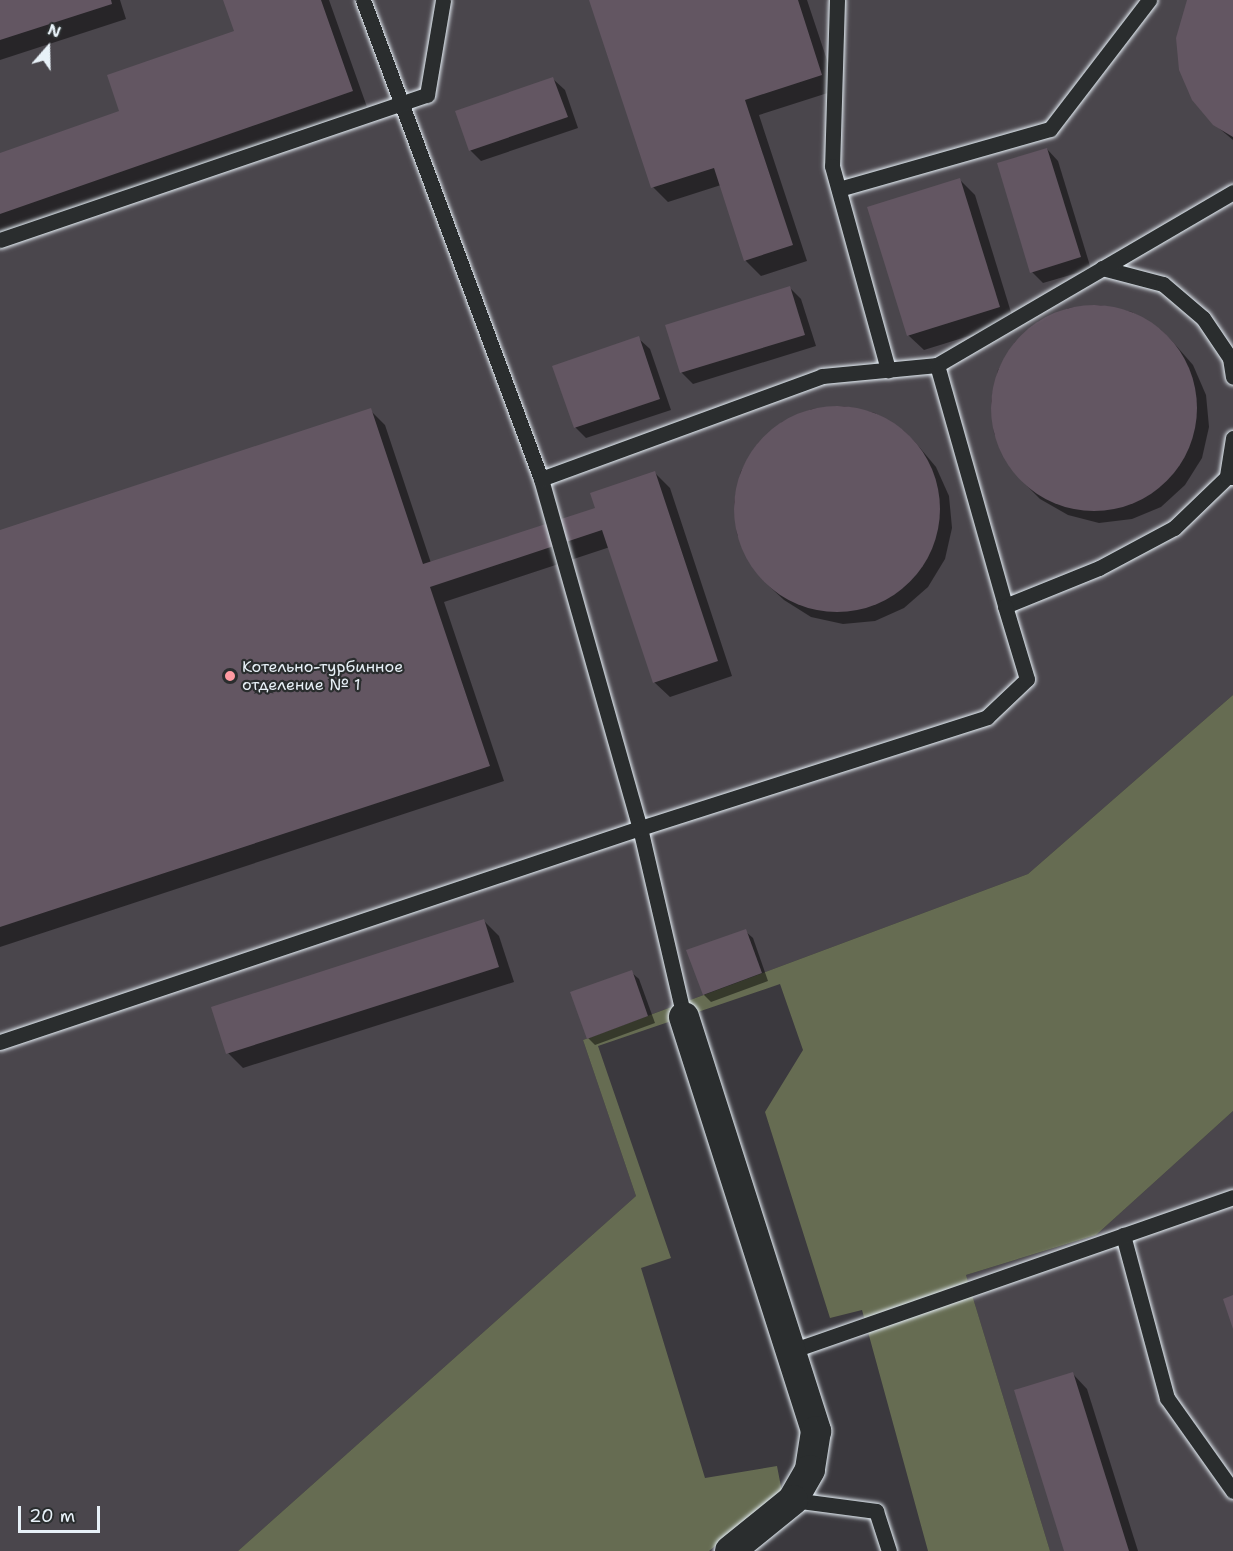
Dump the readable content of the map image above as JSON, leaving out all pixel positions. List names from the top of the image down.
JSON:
{
  "places": ["Котельно-турбинное отделение № 1"],
  "scale_bar": "20 m",
  "north": "top"
}
